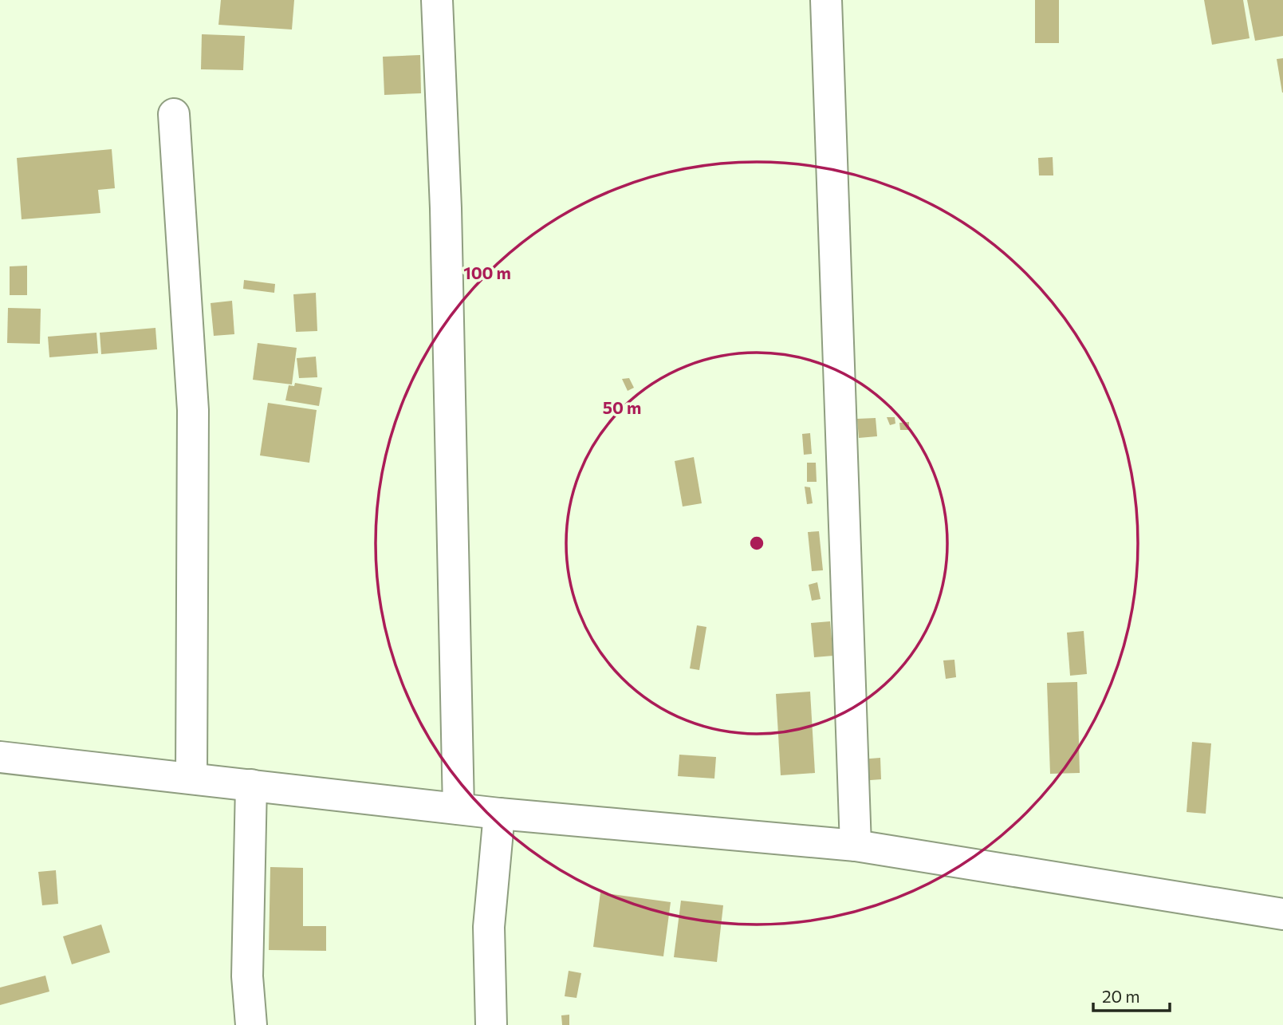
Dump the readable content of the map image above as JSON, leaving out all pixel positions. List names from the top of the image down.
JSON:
{
  "scale_bar": "20 m",
  "rings": ["100 m", "50 m"]
}
